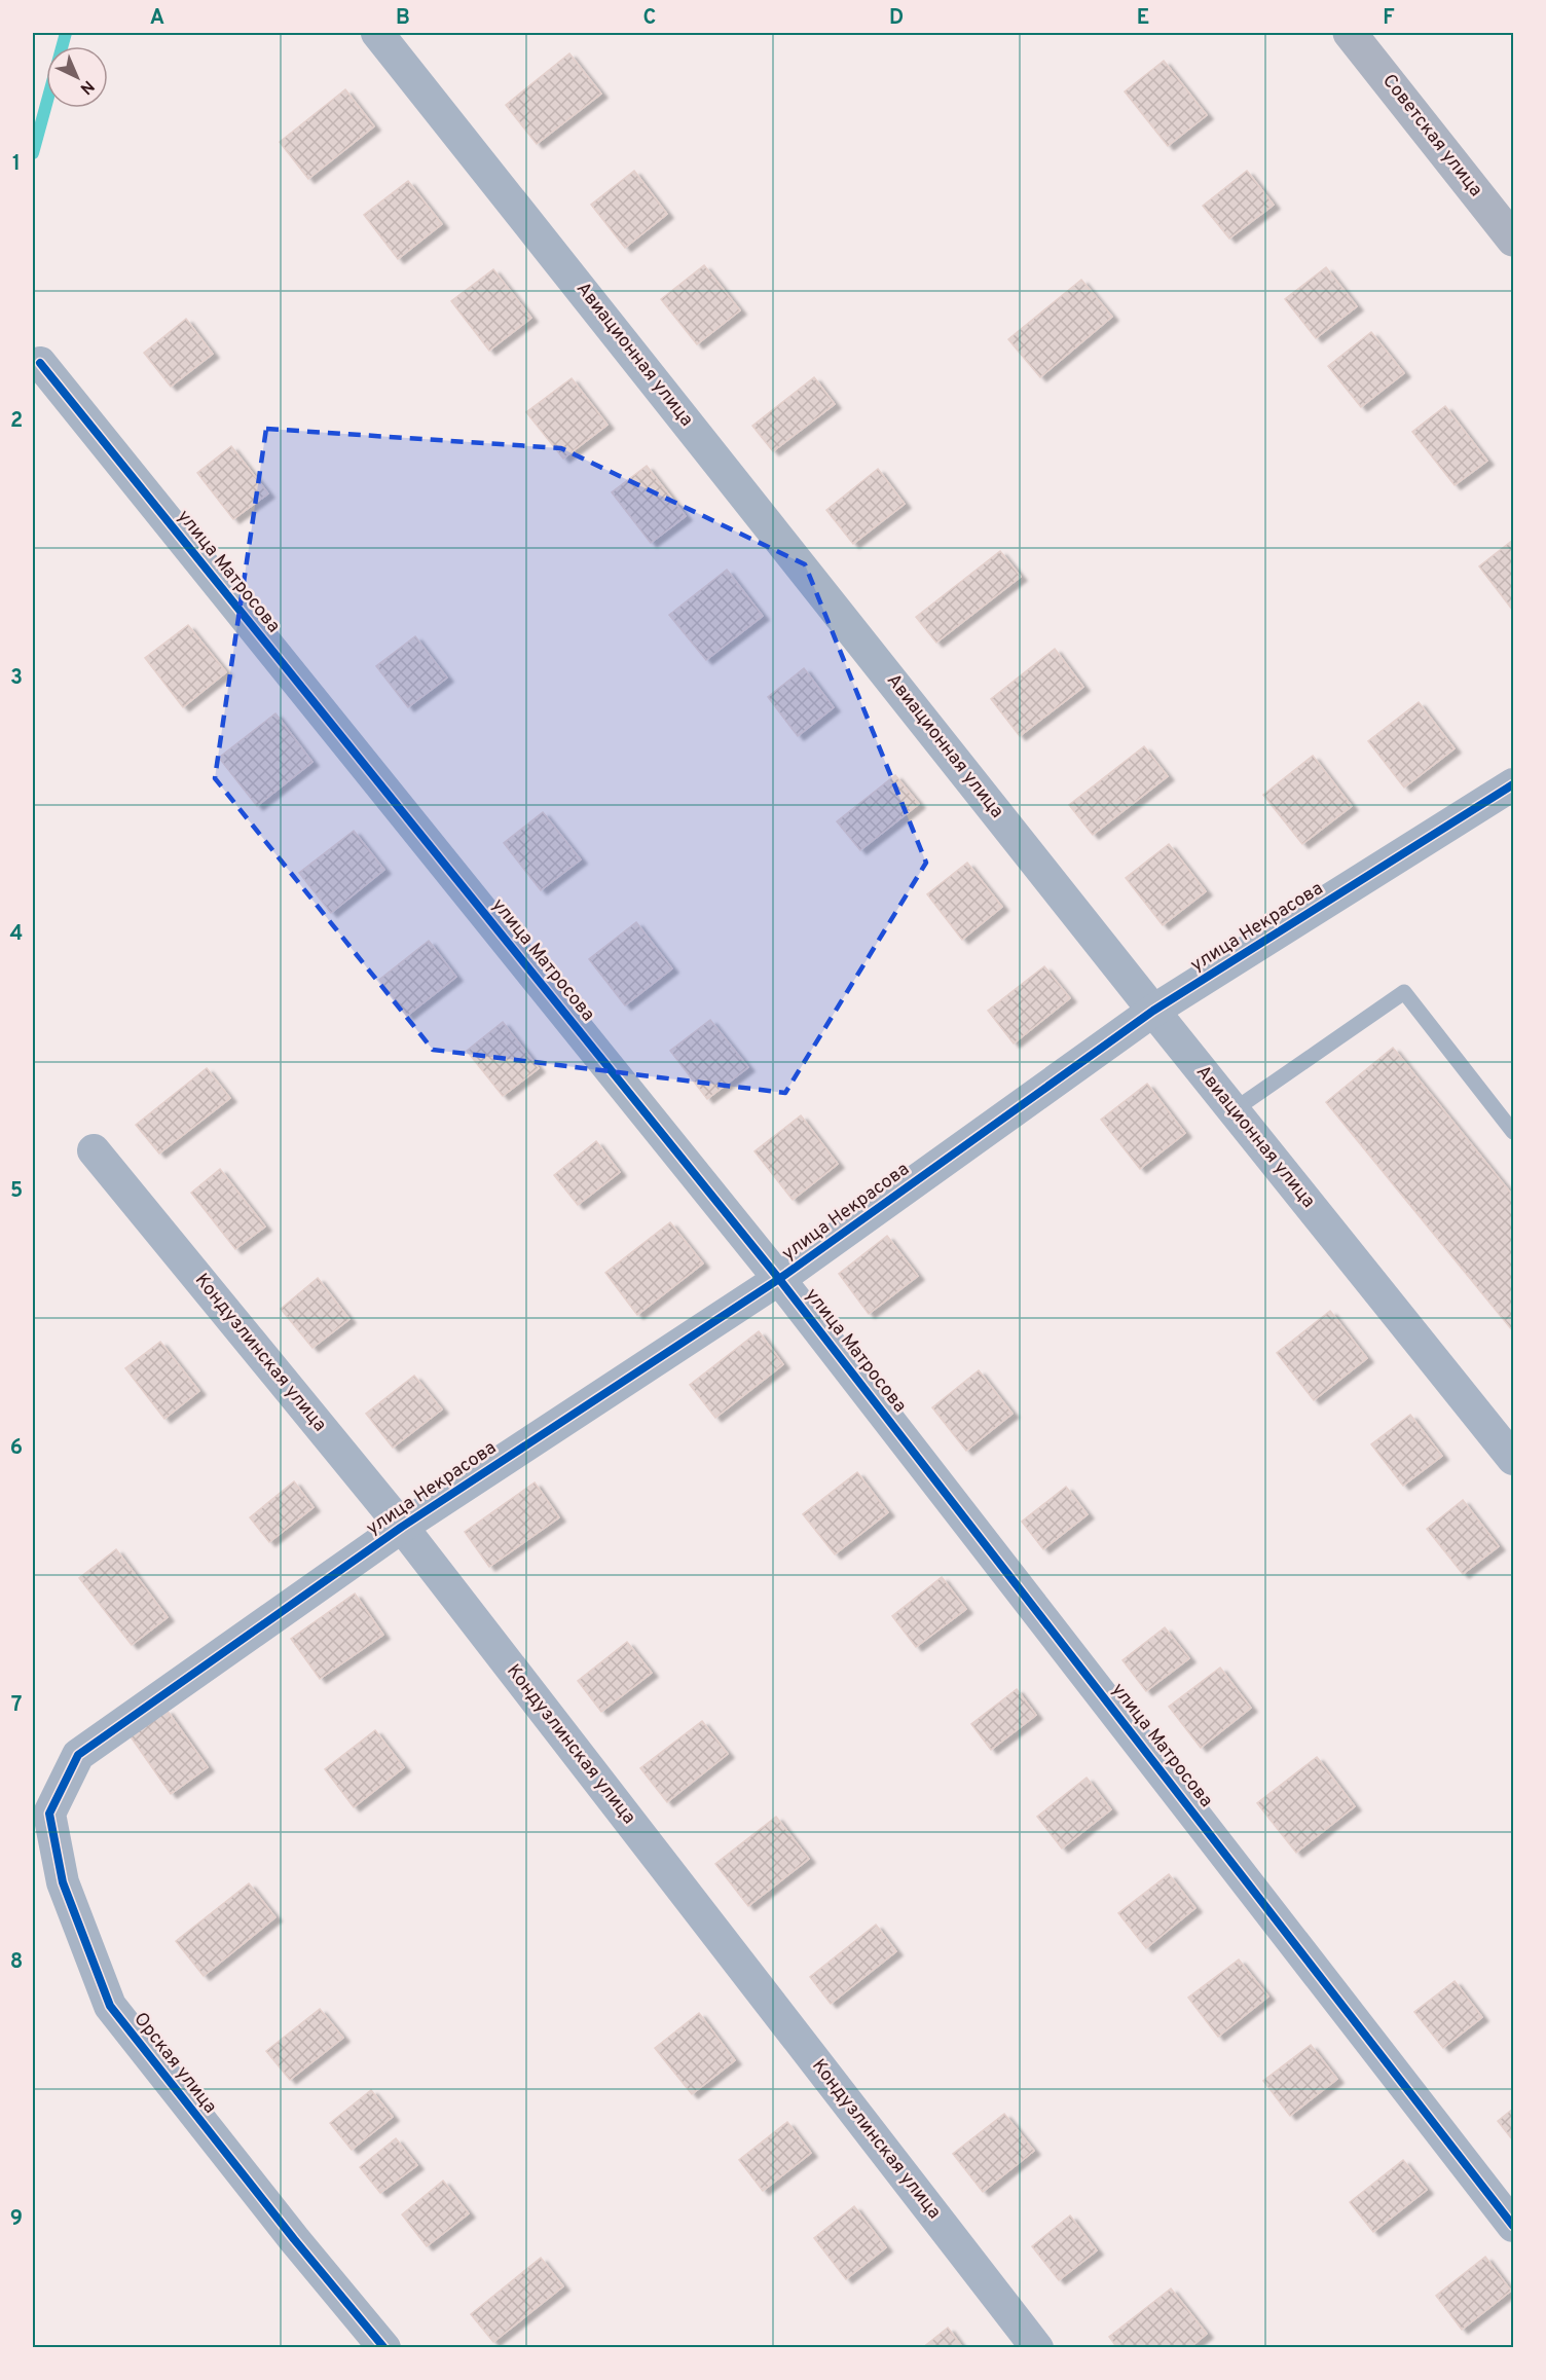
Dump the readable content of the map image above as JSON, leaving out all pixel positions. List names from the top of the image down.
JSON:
{
  "streets": {
    "main road": ["Советская улица"],
    "street": [
      "Авиационная улица",
      "улица Матросова",
      "улица Некрасова",
      "Кондузлинская улица",
      "Орская улица"
    ]
  },
  "crossings": [
    ["Авиационная улица", "улица Некрасова"],
    ["улица Матросова", "улица Некрасова"],
    ["улица Некрасова", "Кондузлинская улица"],
    ["улица Некрасова", "Орская улица"]
  ],
  "north": "bottom right",
  "grid": {
    "columns": [
      "A",
      "B",
      "C",
      "D",
      "E",
      "F"
    ],
    "rows": [
      "1",
      "2",
      "3",
      "4",
      "5",
      "6",
      "7",
      "8",
      "9"
    ]
  }
}
